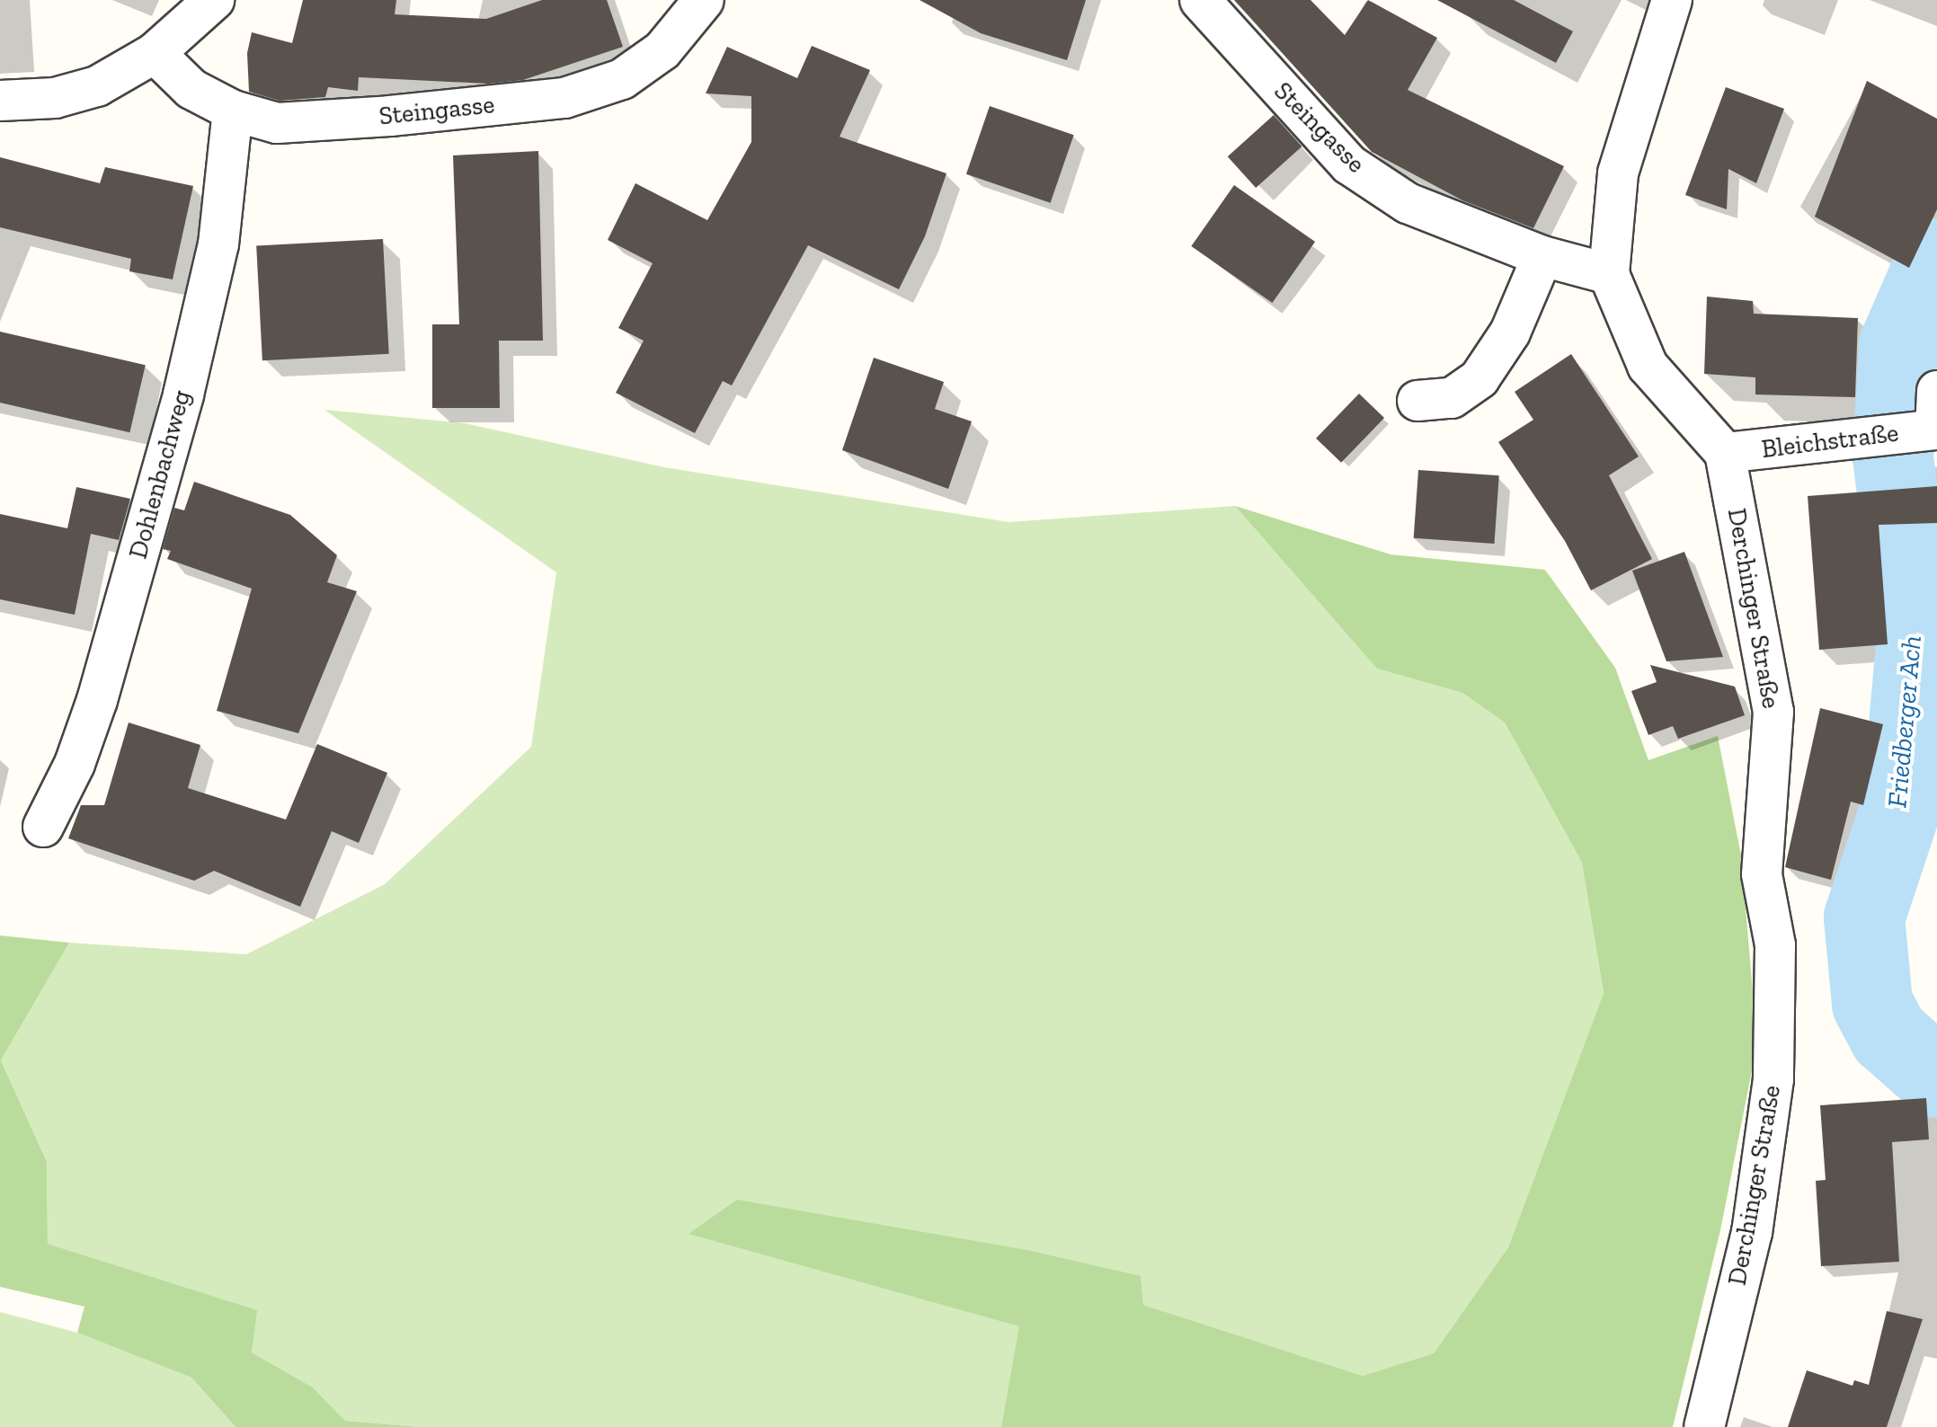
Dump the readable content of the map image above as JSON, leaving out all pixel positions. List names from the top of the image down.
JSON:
{
  "streets": {
    "street": [
      "Steingasse",
      "Bleichstraße",
      "Dohlenbachweg",
      "Derchinger Straße"
    ]
  },
  "crossings": [
    ["Steingasse", "Dohlenbachweg"],
    ["Bleichstraße", "Derchinger Straße"]
  ],
  "water": ["Friedberger Ach"]
}
